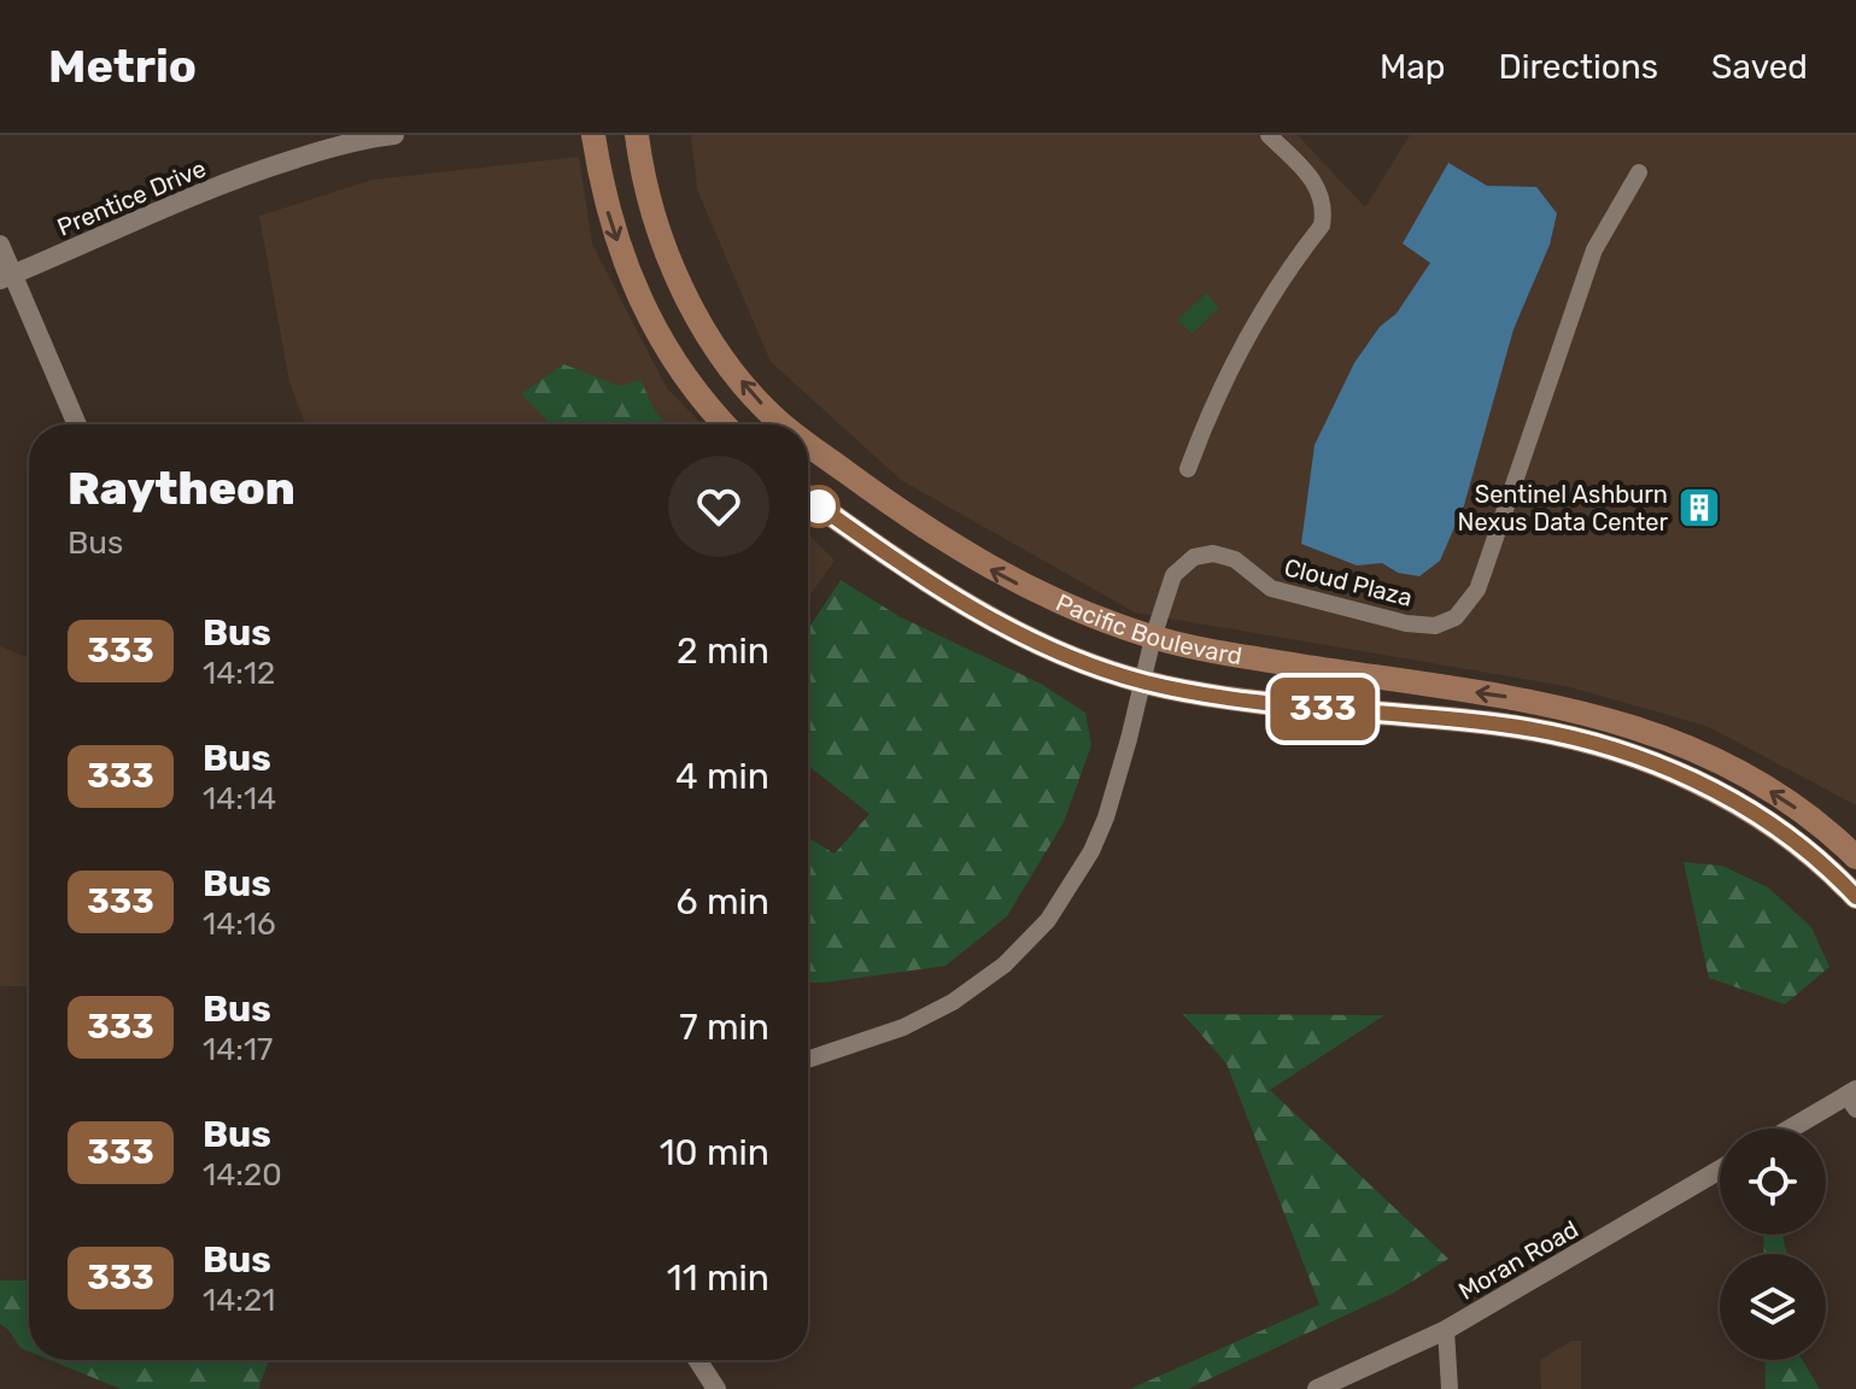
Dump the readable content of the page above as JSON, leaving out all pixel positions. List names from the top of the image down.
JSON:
{
  "streets": {
    "main road": ["Pacific Boulevard"],
    "street": ["Prentice Drive", "Cloud Plaza", "Moran Road"]
  },
  "crossings": [
    ["Cloud Plaza", "Pacific Boulevard"]
  ],
  "places": {
    "building": ["Sentinel Ashburn Nexus Data Center"]
  },
  "lines": ["bus line 333"],
  "page": {
    "header": "Metrio",
    "nav": ["Map", "Directions", "Saved"],
    "on_map": "333",
    "heading": ["Raytheon", "Bus"],
    "list": [
      {
        "mark": "333",
        "name": "Bus",
        "note": "14:12",
        "value": "2 min"
      },
      {
        "mark": "333",
        "name": "Bus",
        "note": "14:14",
        "value": "4 min"
      },
      {
        "mark": "333",
        "name": "Bus",
        "note": "14:16",
        "value": "6 min"
      },
      {
        "mark": "333",
        "name": "Bus",
        "note": "14:17",
        "value": "7 min"
      },
      {
        "mark": "333",
        "name": "Bus",
        "note": "14:20",
        "value": "10 min"
      },
      {
        "mark": "333",
        "name": "Bus",
        "note": "14:21",
        "value": "11 min"
      }
    ]
  }
}
